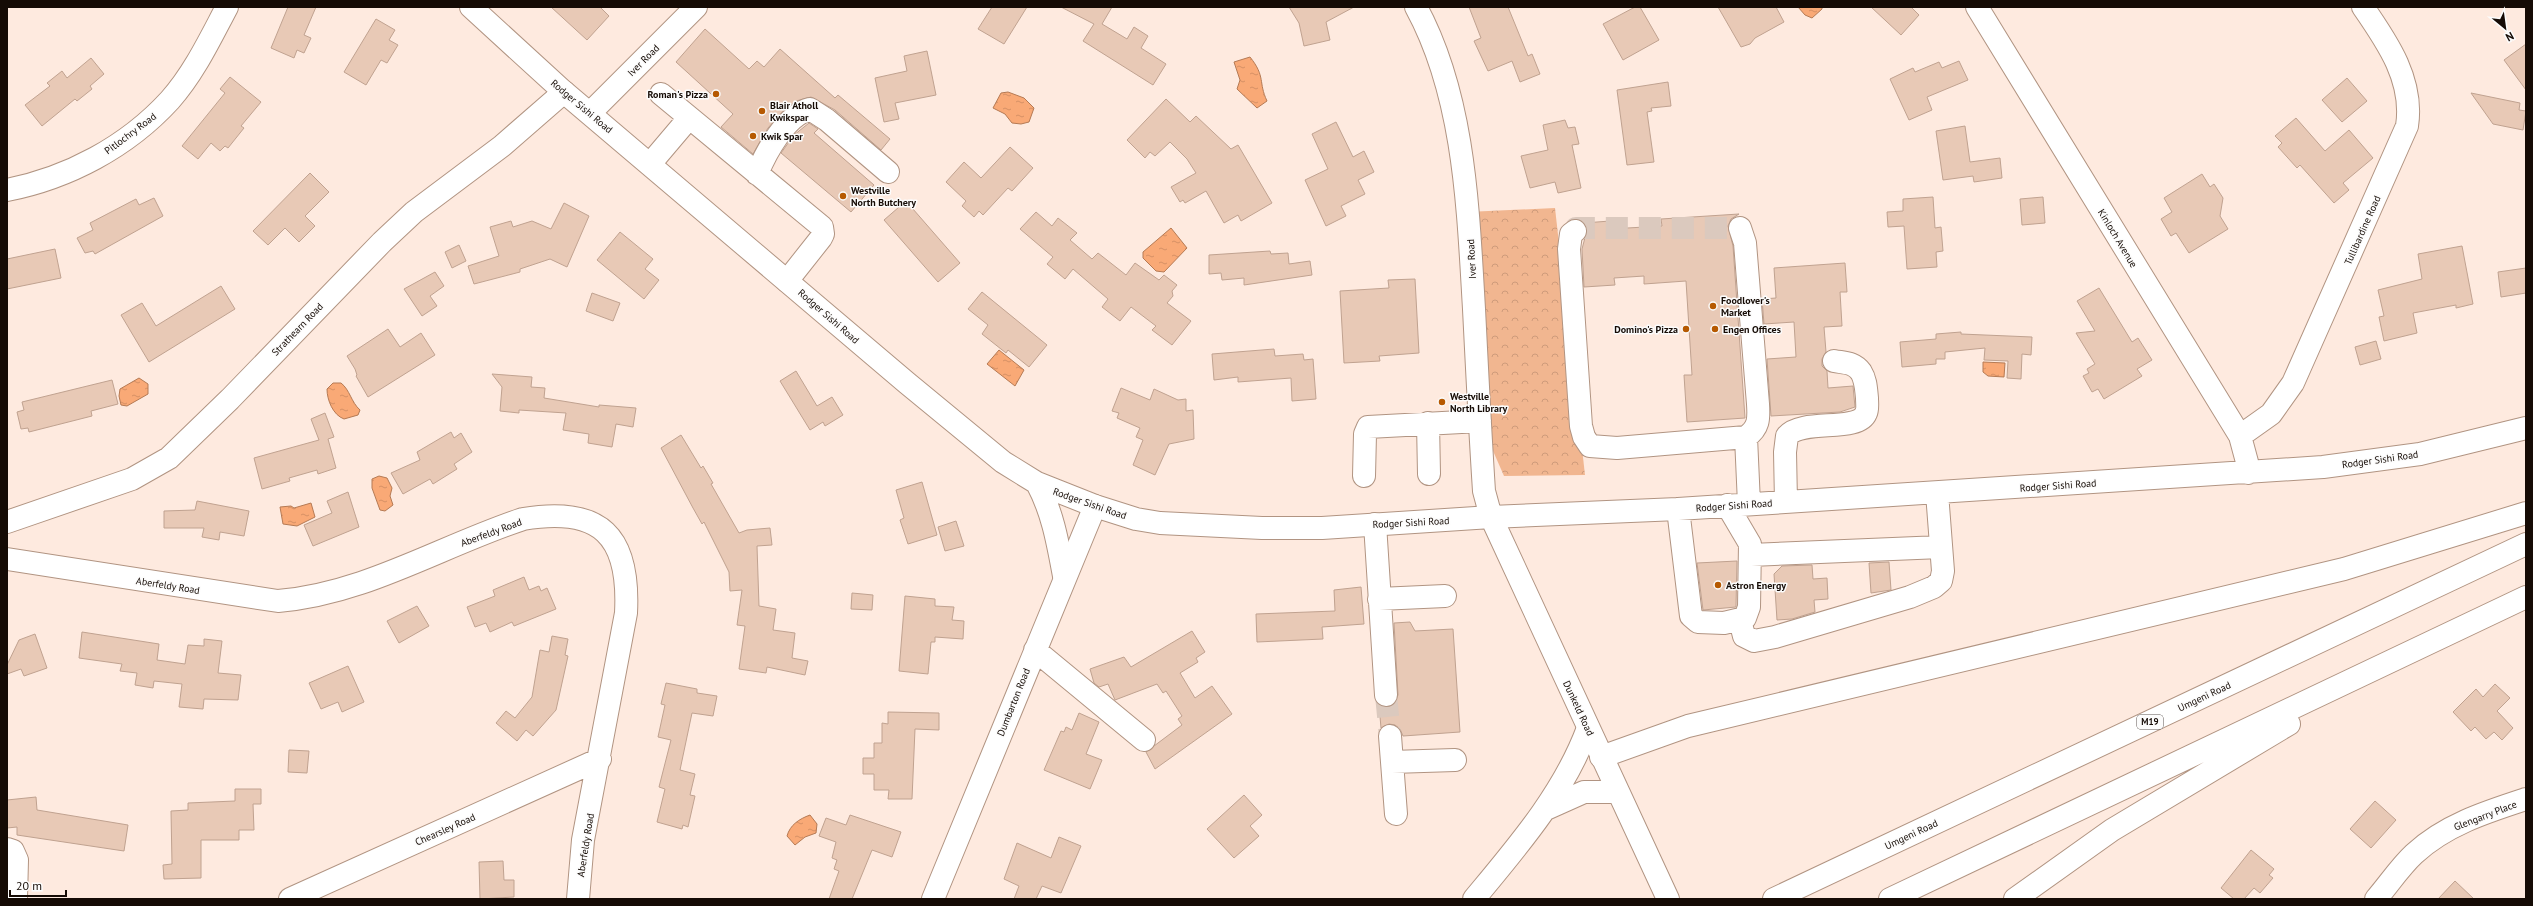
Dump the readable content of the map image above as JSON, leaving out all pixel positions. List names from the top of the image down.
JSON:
{
  "streets": {
    "main road": [
      "Iver Road",
      "Rodger Sishi Road",
      "Pitlochry Road",
      "Tullibardine Road",
      "Kinloch Avenue",
      "Strathearn Road",
      "Aberfeldy Road",
      "Umgeni Road",
      "Dumbarton Road",
      "Dunkeld Road",
      "M19",
      "Glengarry Place",
      "Chearsley Road"
    ]
  },
  "crossings": [
    ["Iver Road", "Rodger Sishi Road"],
    ["Iver Road", "Dunkeld Road"],
    ["Rodger Sishi Road", "Kinloch Avenue"],
    ["Rodger Sishi Road", "Strathearn Road"],
    ["Rodger Sishi Road", "Dumbarton Road"],
    ["Rodger Sishi Road", "Dunkeld Road"],
    ["Tullibardine Road", "Kinloch Avenue"],
    ["Aberfeldy Road", "Chearsley Road"]
  ],
  "places": [
    "Roman's Pizza",
    "Blair Atholl Kwikspar",
    "Kwik Spar",
    "Westville North Butchery",
    "Foodlover's Market",
    "Domino's Pizza",
    "Engen Offices",
    "Westville North Library",
    "Astron Energy"
  ],
  "scale_bar": "20 m",
  "north": "bottom right"
}
